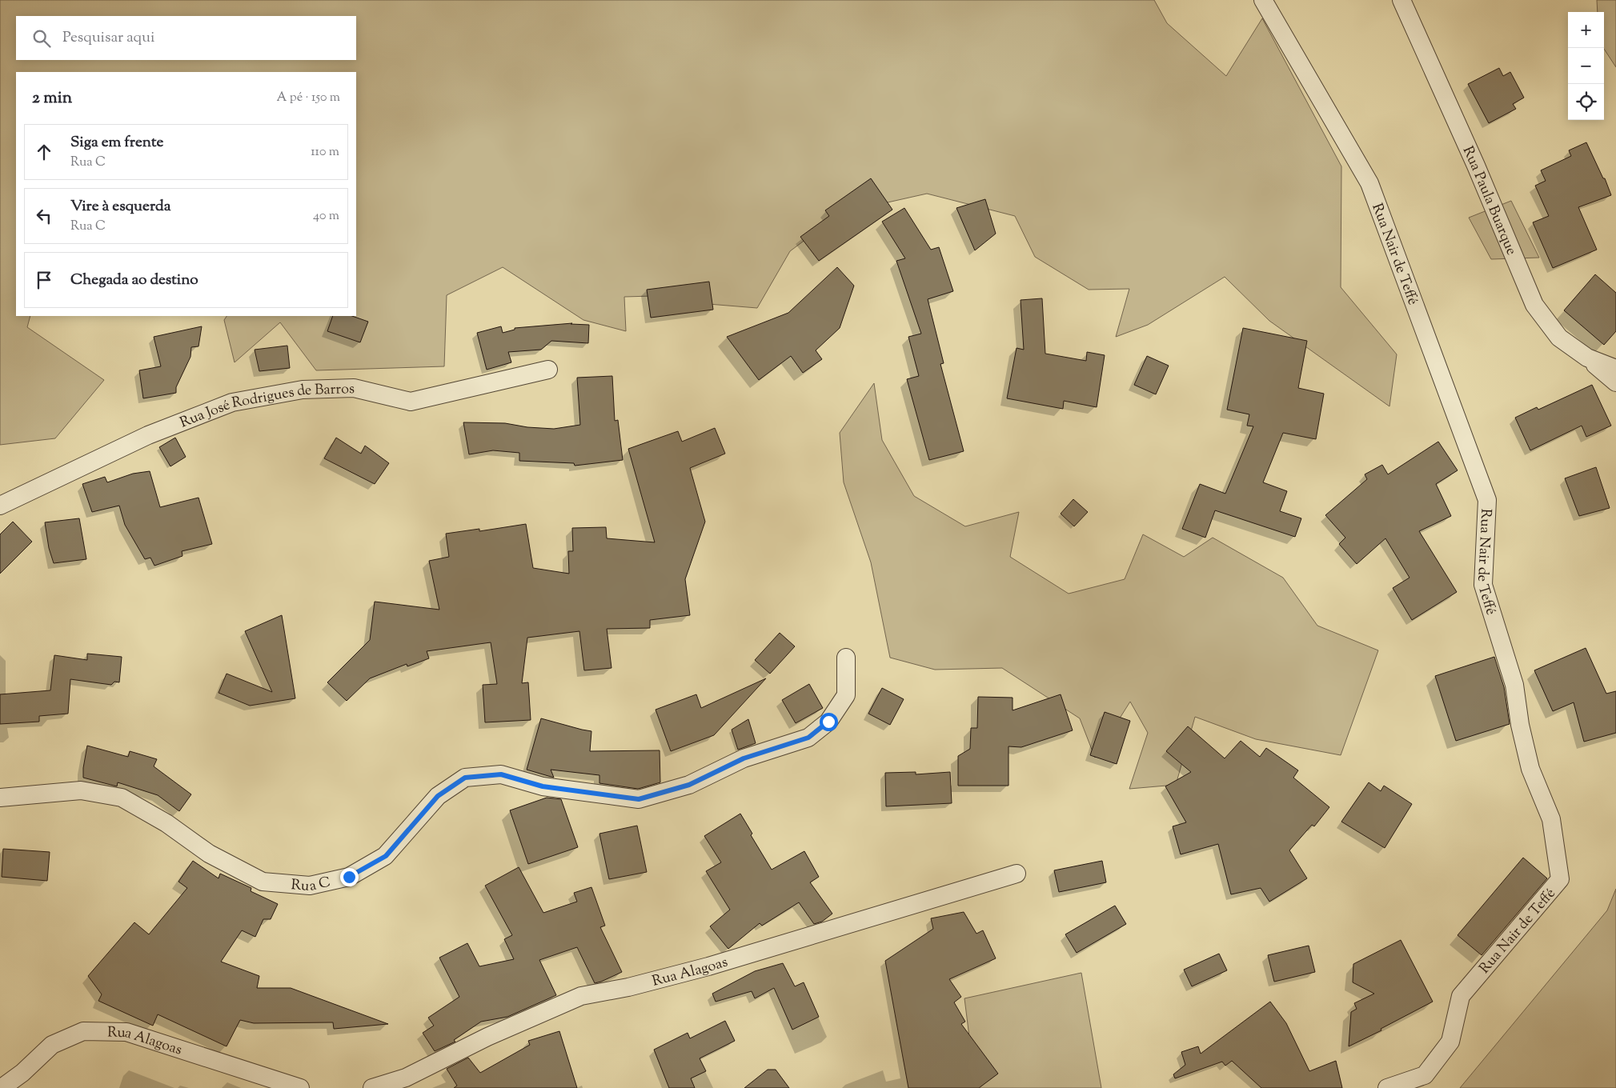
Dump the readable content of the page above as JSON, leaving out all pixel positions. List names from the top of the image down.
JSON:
{
  "streets": {
    "street": [
      "Rua Paula Buarque",
      "Rua Nair de Teffé",
      "Rua José Rodrigues de Barros",
      "Rua C",
      "Rua Alagoas"
    ]
  },
  "page": {
    "map_buttons": ["+", "−"],
    "search": "Pesquisar aqui",
    "heading": ["2 min", "A pé · 150 m"],
    "list": [
      ["Siga em frente", "Rua C", "110 m"],
      ["Vire à esquerda", "Rua C", "40 m"],
      "Chegada ao destino"
    ]
  }
}
